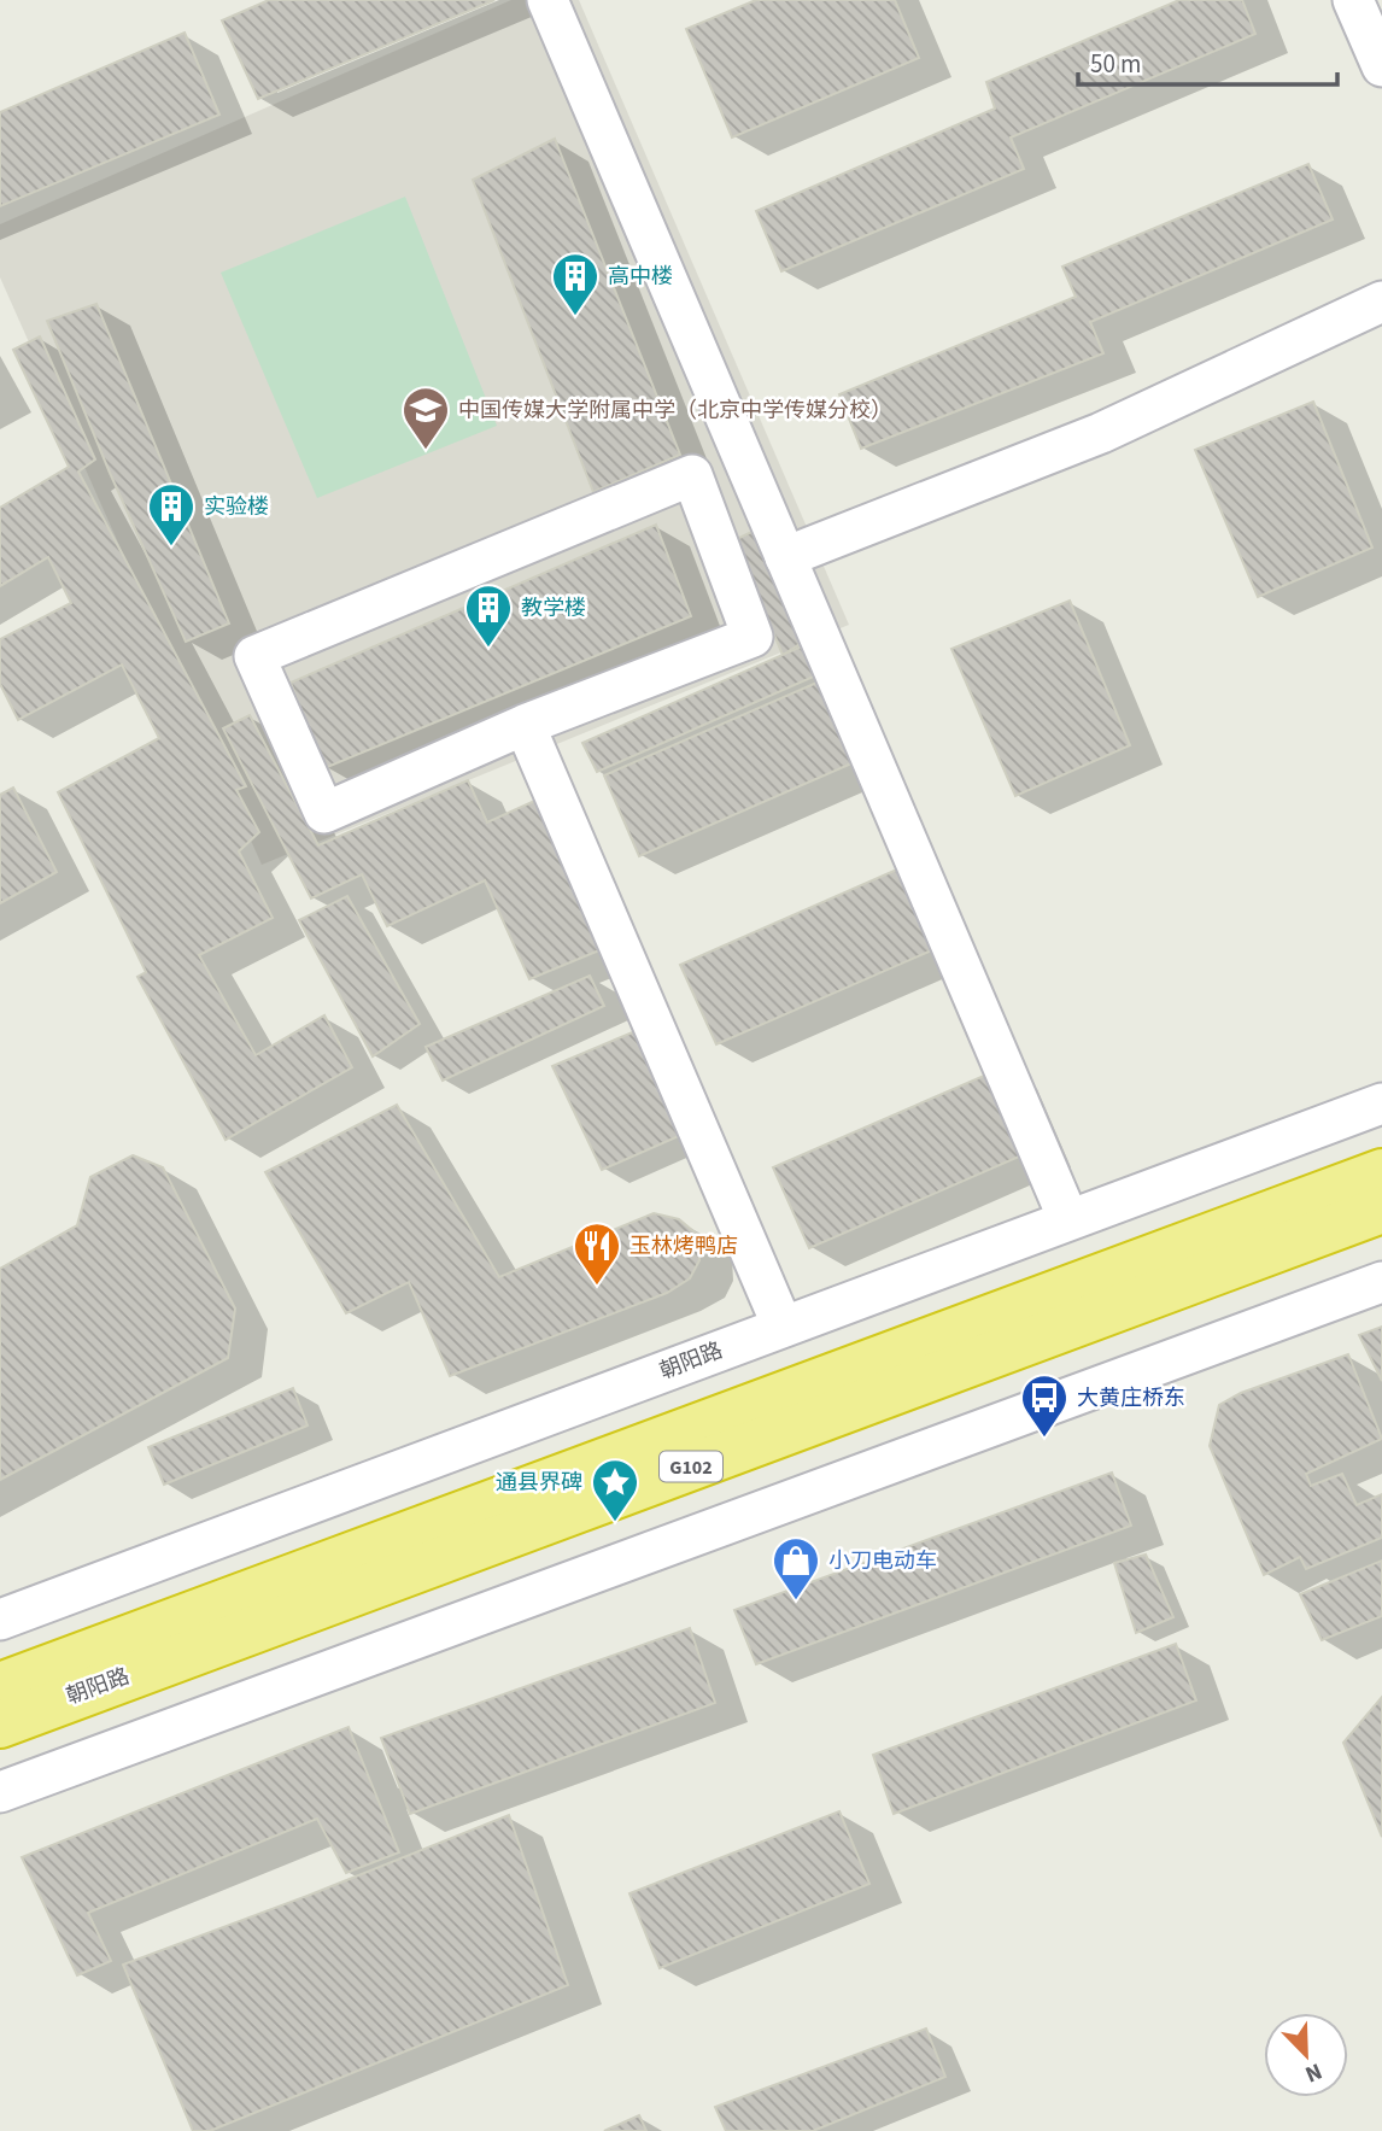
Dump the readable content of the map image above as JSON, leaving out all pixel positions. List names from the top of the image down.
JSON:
{
  "streets": {
    "highway": ["朝阳路", "G102"]
  },
  "places": {
    "building": ["高中楼", "实验楼", "教学楼"],
    "school or university": ["中国传媒大学附属中学（北京中学传媒分校）"],
    "restaurant": ["玉林烤鸭店"],
    "bus stop": ["大黄庄桥东"],
    "place": ["通县界碑"],
    "shop": ["小刀电动车"]
  },
  "scale_bar": "50 m",
  "north": "bottom right"
}
